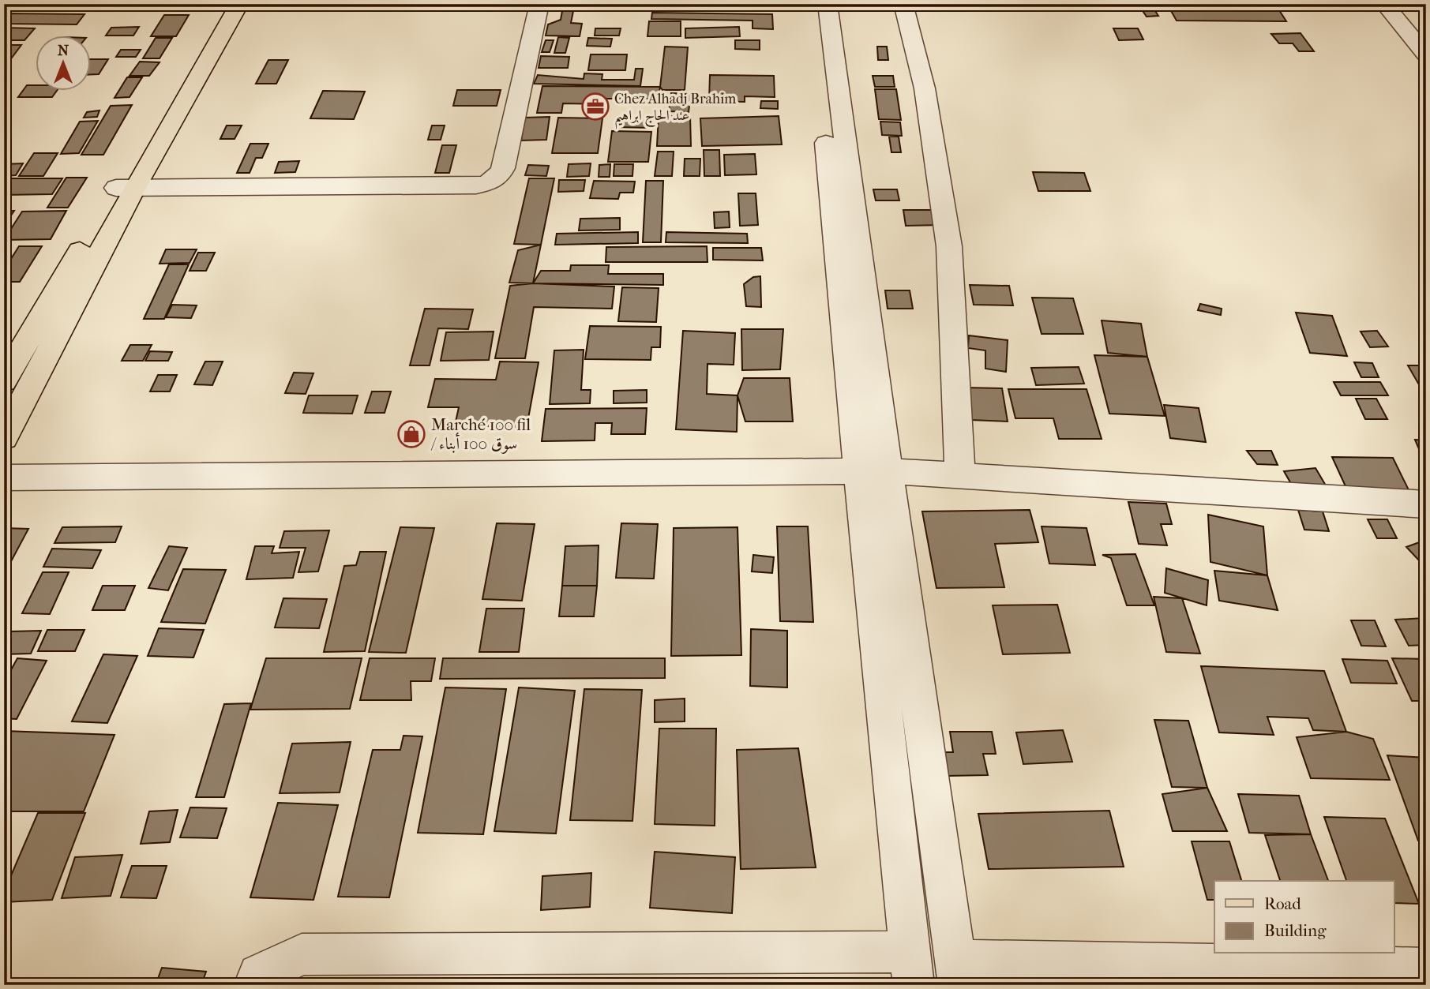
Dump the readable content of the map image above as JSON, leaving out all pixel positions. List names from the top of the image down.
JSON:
{
  "places": {
    "office": ["Chez Alhadj Brahim عند الحاج ابراهيم"],
    "shop": ["Marché 100 fil / سوق 100 أبناء"]
  },
  "legend": ["Road", "Building"],
  "north": "top"
}
